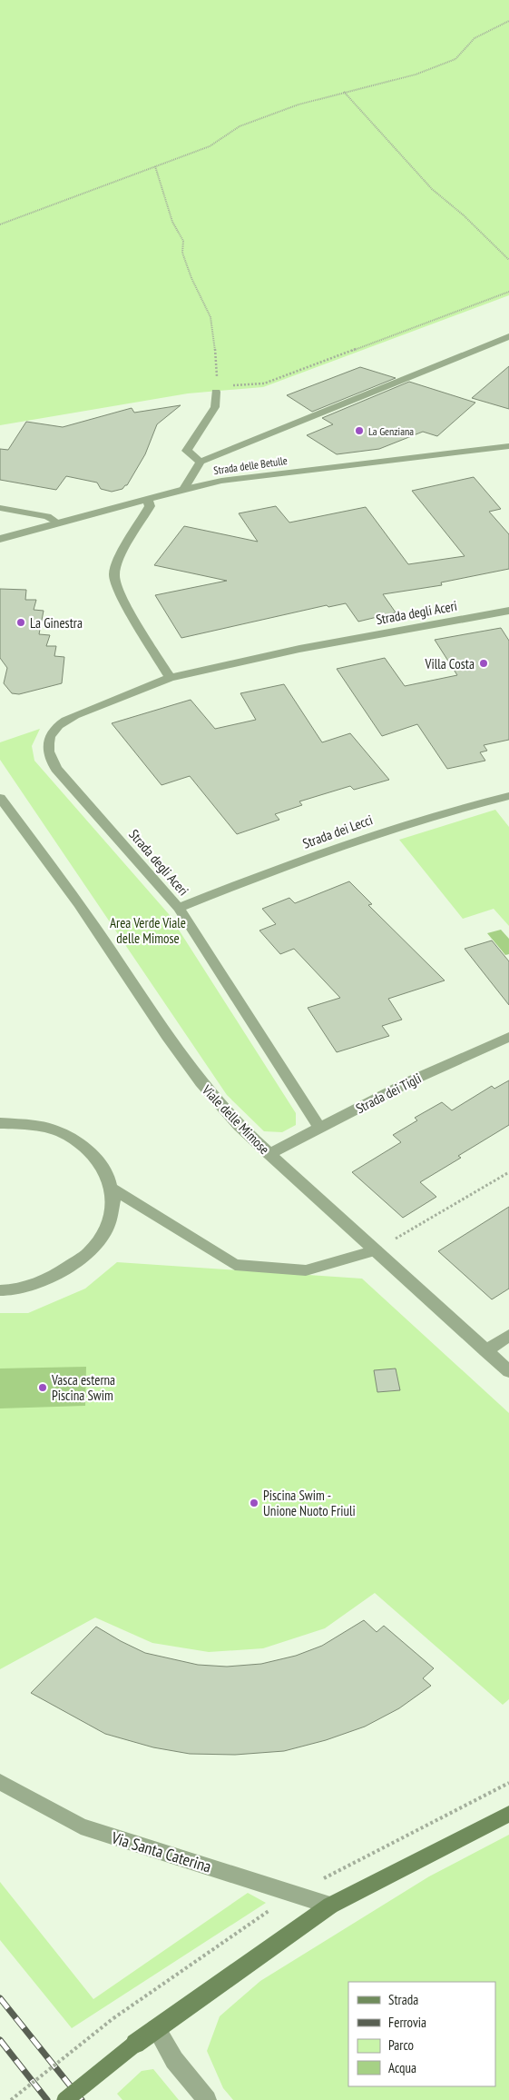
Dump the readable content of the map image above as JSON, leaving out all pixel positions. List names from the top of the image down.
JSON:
{
  "streets": {
    "street": [
      "Strada delle Betulle",
      "Strada degli Aceri",
      "Strada dei Lecci",
      "Strada dei Tigli",
      "Viale delle Mimose",
      "Via Santa Caterina"
    ]
  },
  "crossings": [
    ["Strada degli Aceri", "Strada dei Lecci"],
    ["Strada degli Aceri", "Strada dei Tigli"],
    ["Strada dei Tigli", "Viale delle Mimose"]
  ],
  "parks": ["Area Verde Viale delle Mimose"],
  "places": [
    "La Genziana",
    "La Ginestra",
    "Villa Costa",
    "Vasca esterna Piscina Swim",
    "Piscina Swim - Unione Nuoto Friuli"
  ],
  "legend": [
    "Strada",
    "Ferrovia",
    "Parco",
    "Acqua"
  ]
}
